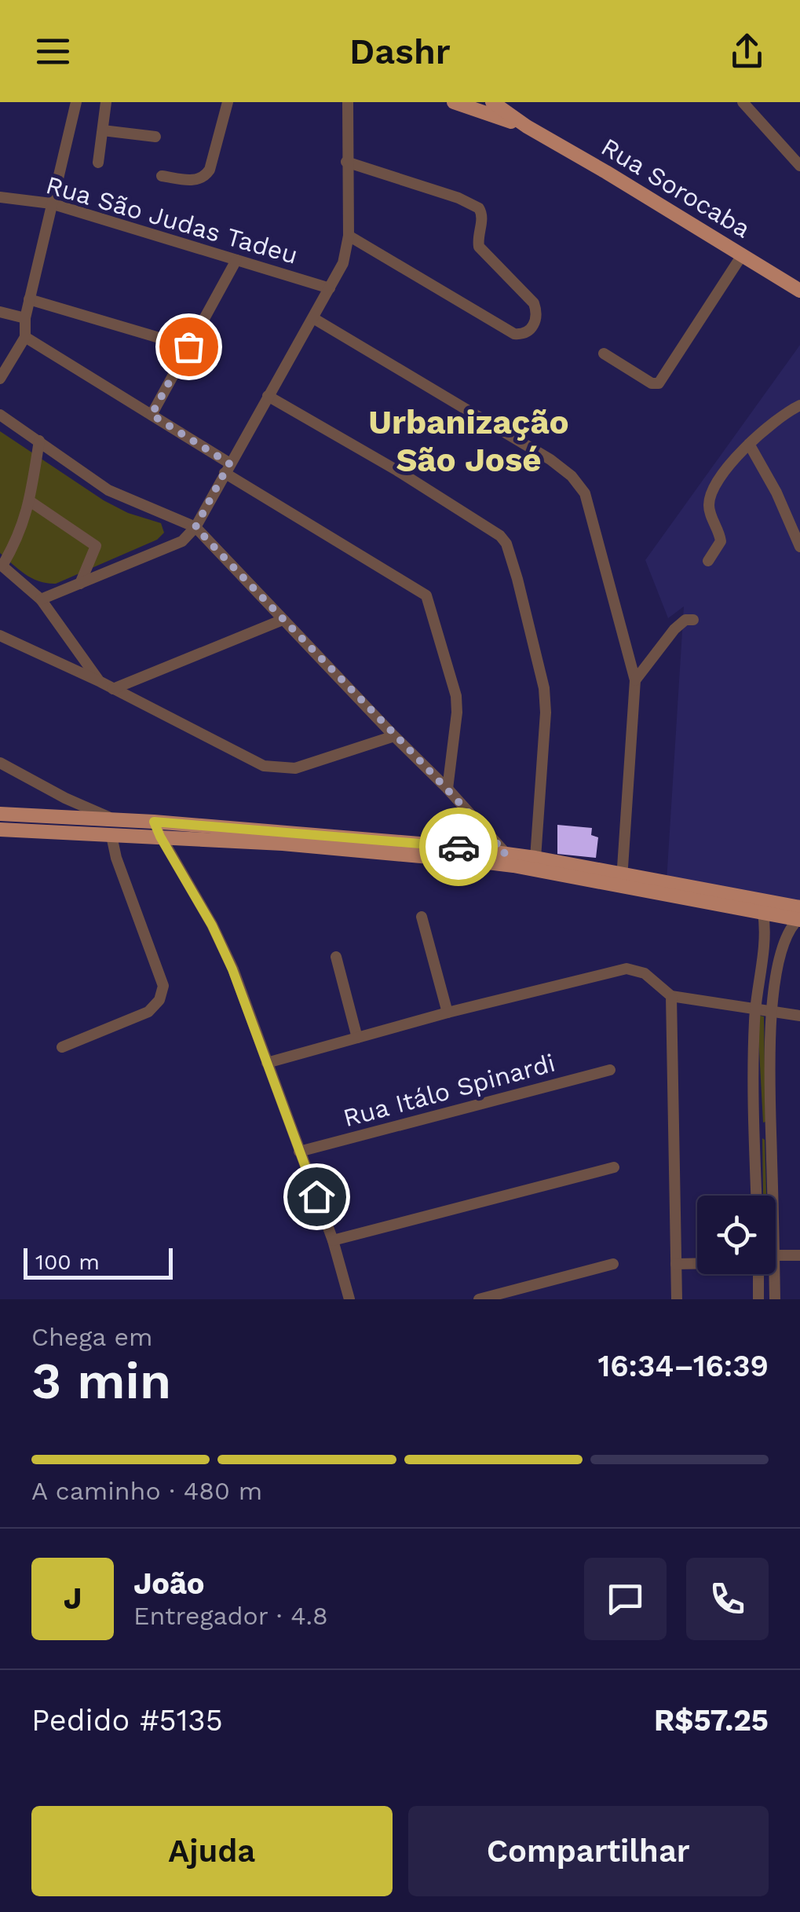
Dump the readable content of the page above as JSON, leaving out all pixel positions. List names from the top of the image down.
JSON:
{
  "streets": {
    "main road": ["Rua Sorocaba"],
    "street": ["Rua São Judas Tadeu", "Rua Itálo Spinardi"]
  },
  "districts": ["Urbanização São José"],
  "scale_bar": "100 m",
  "page": {
    "header": "Dashr",
    "scale": "100 m",
    "heading": ["3 min", "Chega em", "16:34–16:39"],
    "panel": [
      "João",
      "Entregador · 4.8",
      "Pedido #5135",
      "R$57.25"
    ],
    "bar": "A caminho · 480 m",
    "round": "J",
    "buttons": ["Ajuda", "Compartilhar"]
  }
}
